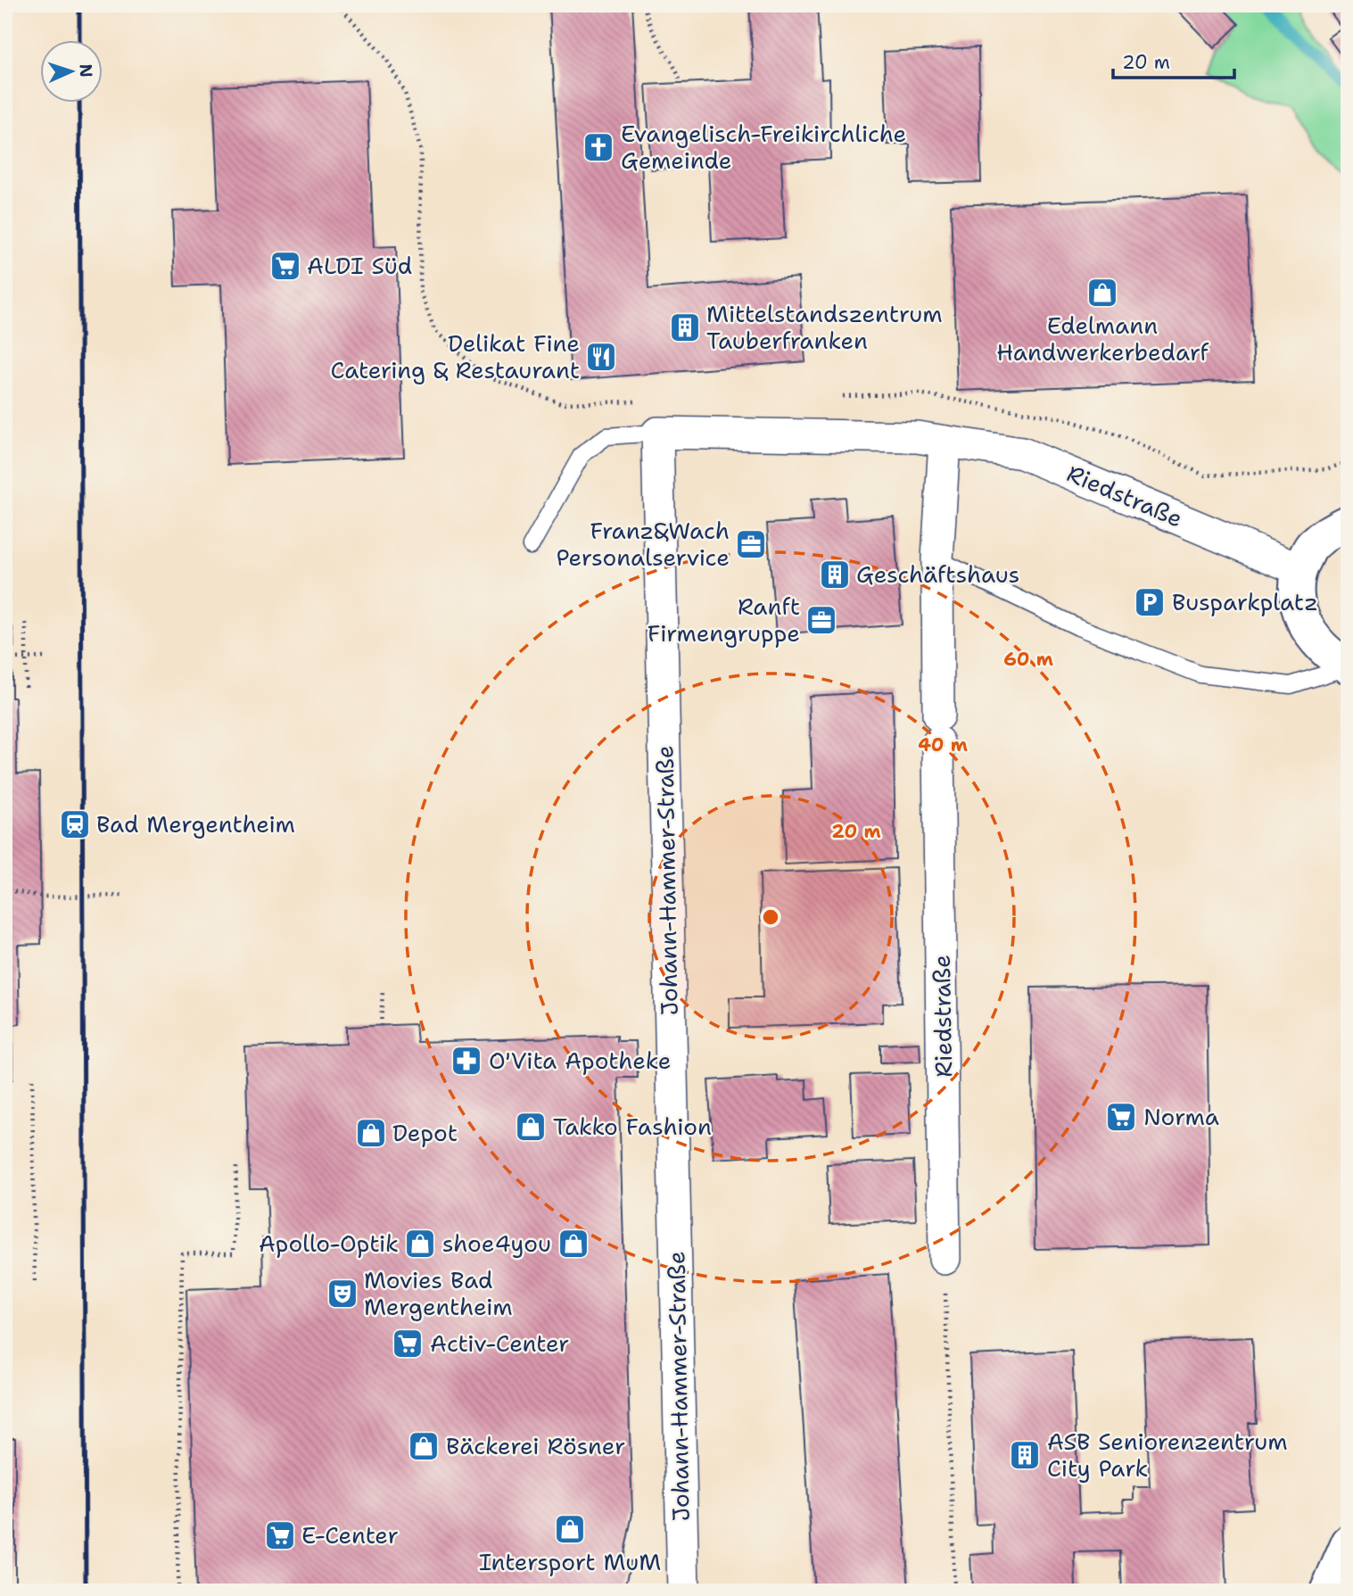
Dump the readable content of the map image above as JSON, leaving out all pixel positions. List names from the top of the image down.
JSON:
{
  "streets": {
    "street": ["Riedstraße", "Johann-Hammer-Straße"]
  },
  "crossings": [
    ["Riedstraße", "Johann-Hammer-Straße"]
  ],
  "places": {
    "church": ["Evangelisch-Freikirchliche Gemeinde"],
    "supermarket": [
      "ALDI Süd",
      "Norma",
      "Activ-Center",
      "E-Center"
    ],
    "shop": [
      "Edelmann Handwerkerbedarf",
      "Takko Fashion",
      "Depot",
      "Apollo-Optik",
      "shoe4you",
      "Bäckerei Rösner",
      "Intersport MuM"
    ],
    "building": ["Mittelstandszentrum Tauberfranken", "Geschäftshaus", "ASB Seniorenzentrum City Park"],
    "restaurant": ["Delikat Fine Catering & Restaurant"],
    "office": ["Franz&Wach Personalservice", "Ranft Firmengruppe"],
    "parking": ["Busparkplatz"],
    "station": ["Bad Mergentheim"],
    "pharmacy": ["O'Vita Apotheke"],
    "theatre": ["Movies Bad Mergentheim"]
  },
  "scale_bar": "20 m",
  "north": "right",
  "rings": ["60 m", "40 m", "20 m"]
}
